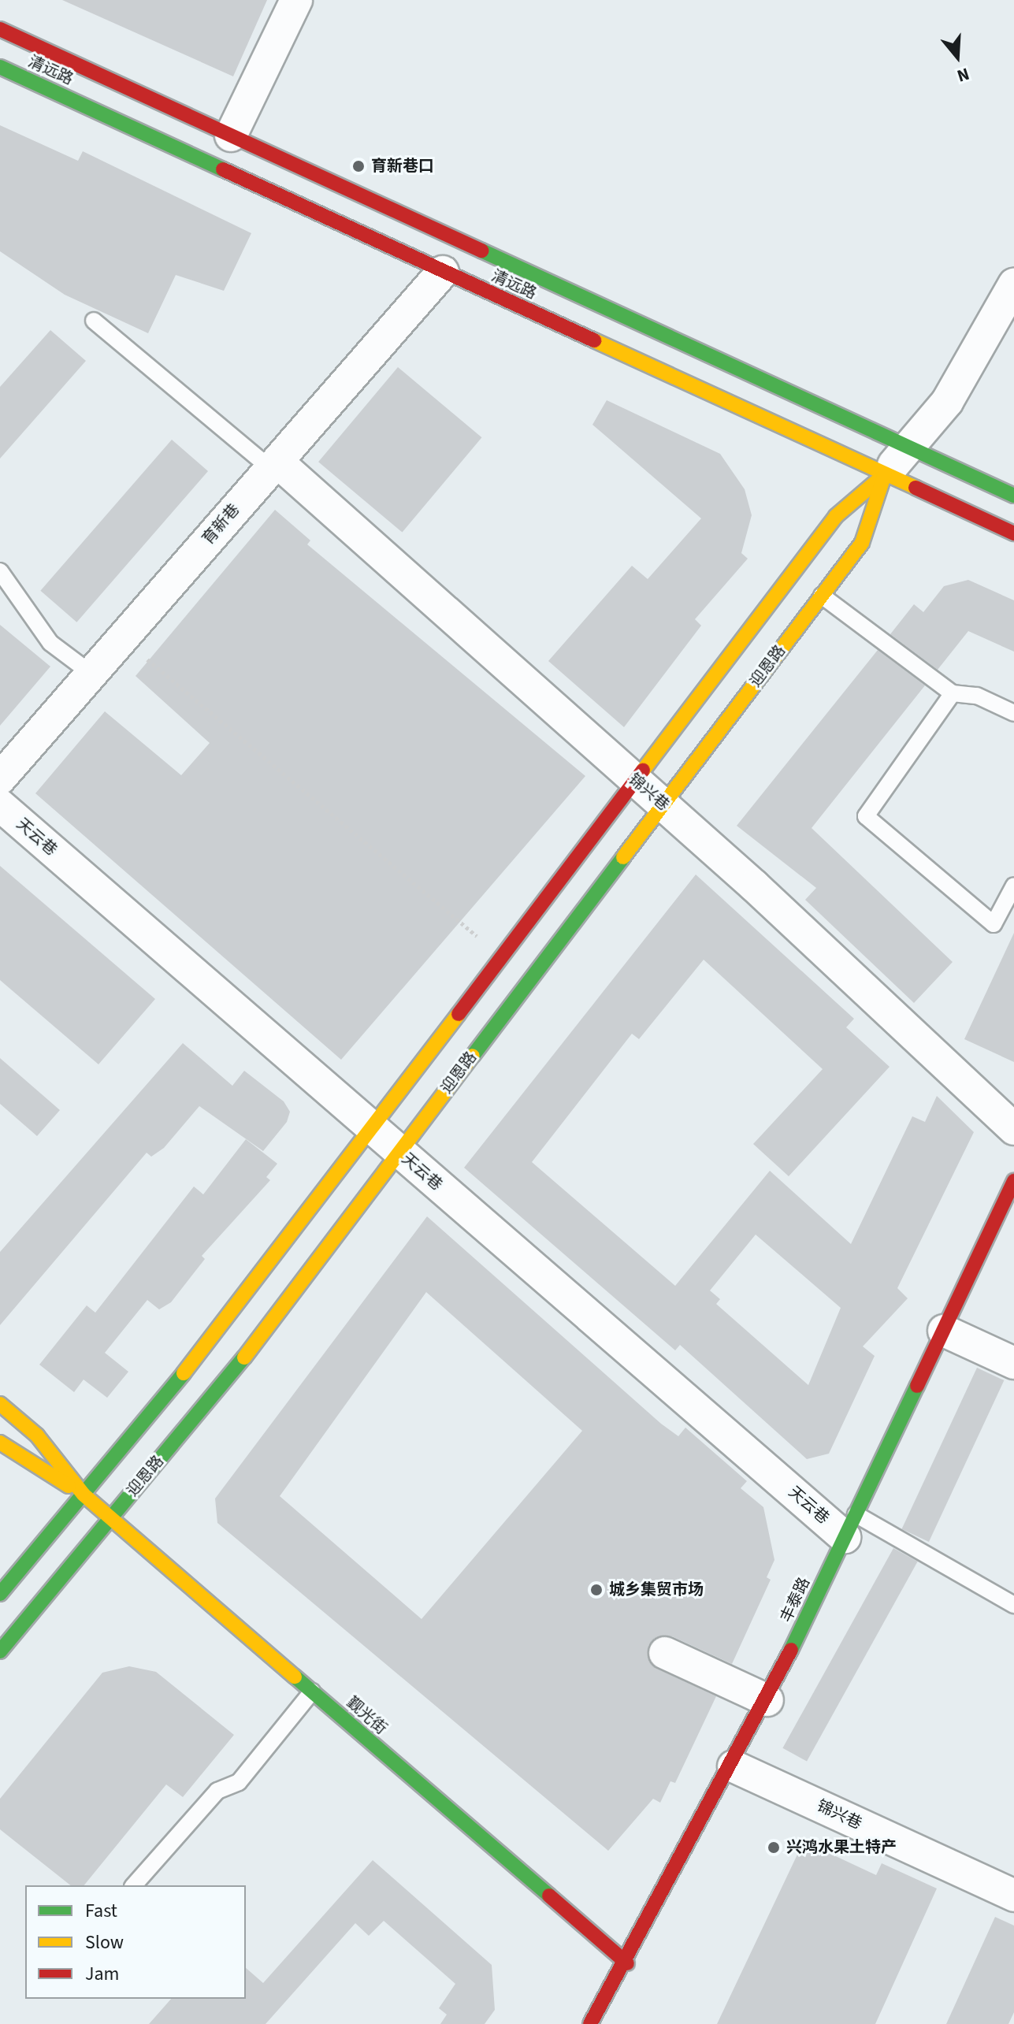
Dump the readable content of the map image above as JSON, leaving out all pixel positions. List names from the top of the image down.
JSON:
{
  "streets": {
    "street": [
      "清远路",
      "育新巷",
      "迎恩路",
      "锦兴巷",
      "天云巷",
      "丰泰路",
      "觐光街"
    ]
  },
  "crossings": [
    ["清远路", "育新巷"],
    ["清远路", "迎恩路"],
    ["育新巷", "锦兴巷"],
    ["迎恩路", "锦兴巷"],
    ["迎恩路", "天云巷"],
    ["迎恩路", "觐光街"],
    ["锦兴巷", "丰泰路"],
    ["天云巷", "丰泰路"],
    ["丰泰路", "觐光街"]
  ],
  "places": ["育新巷口", "城乡集贸市场", "兴鸿水果土特产"],
  "legend": ["Fast", "Slow", "Jam"],
  "north": "bottom"
}
